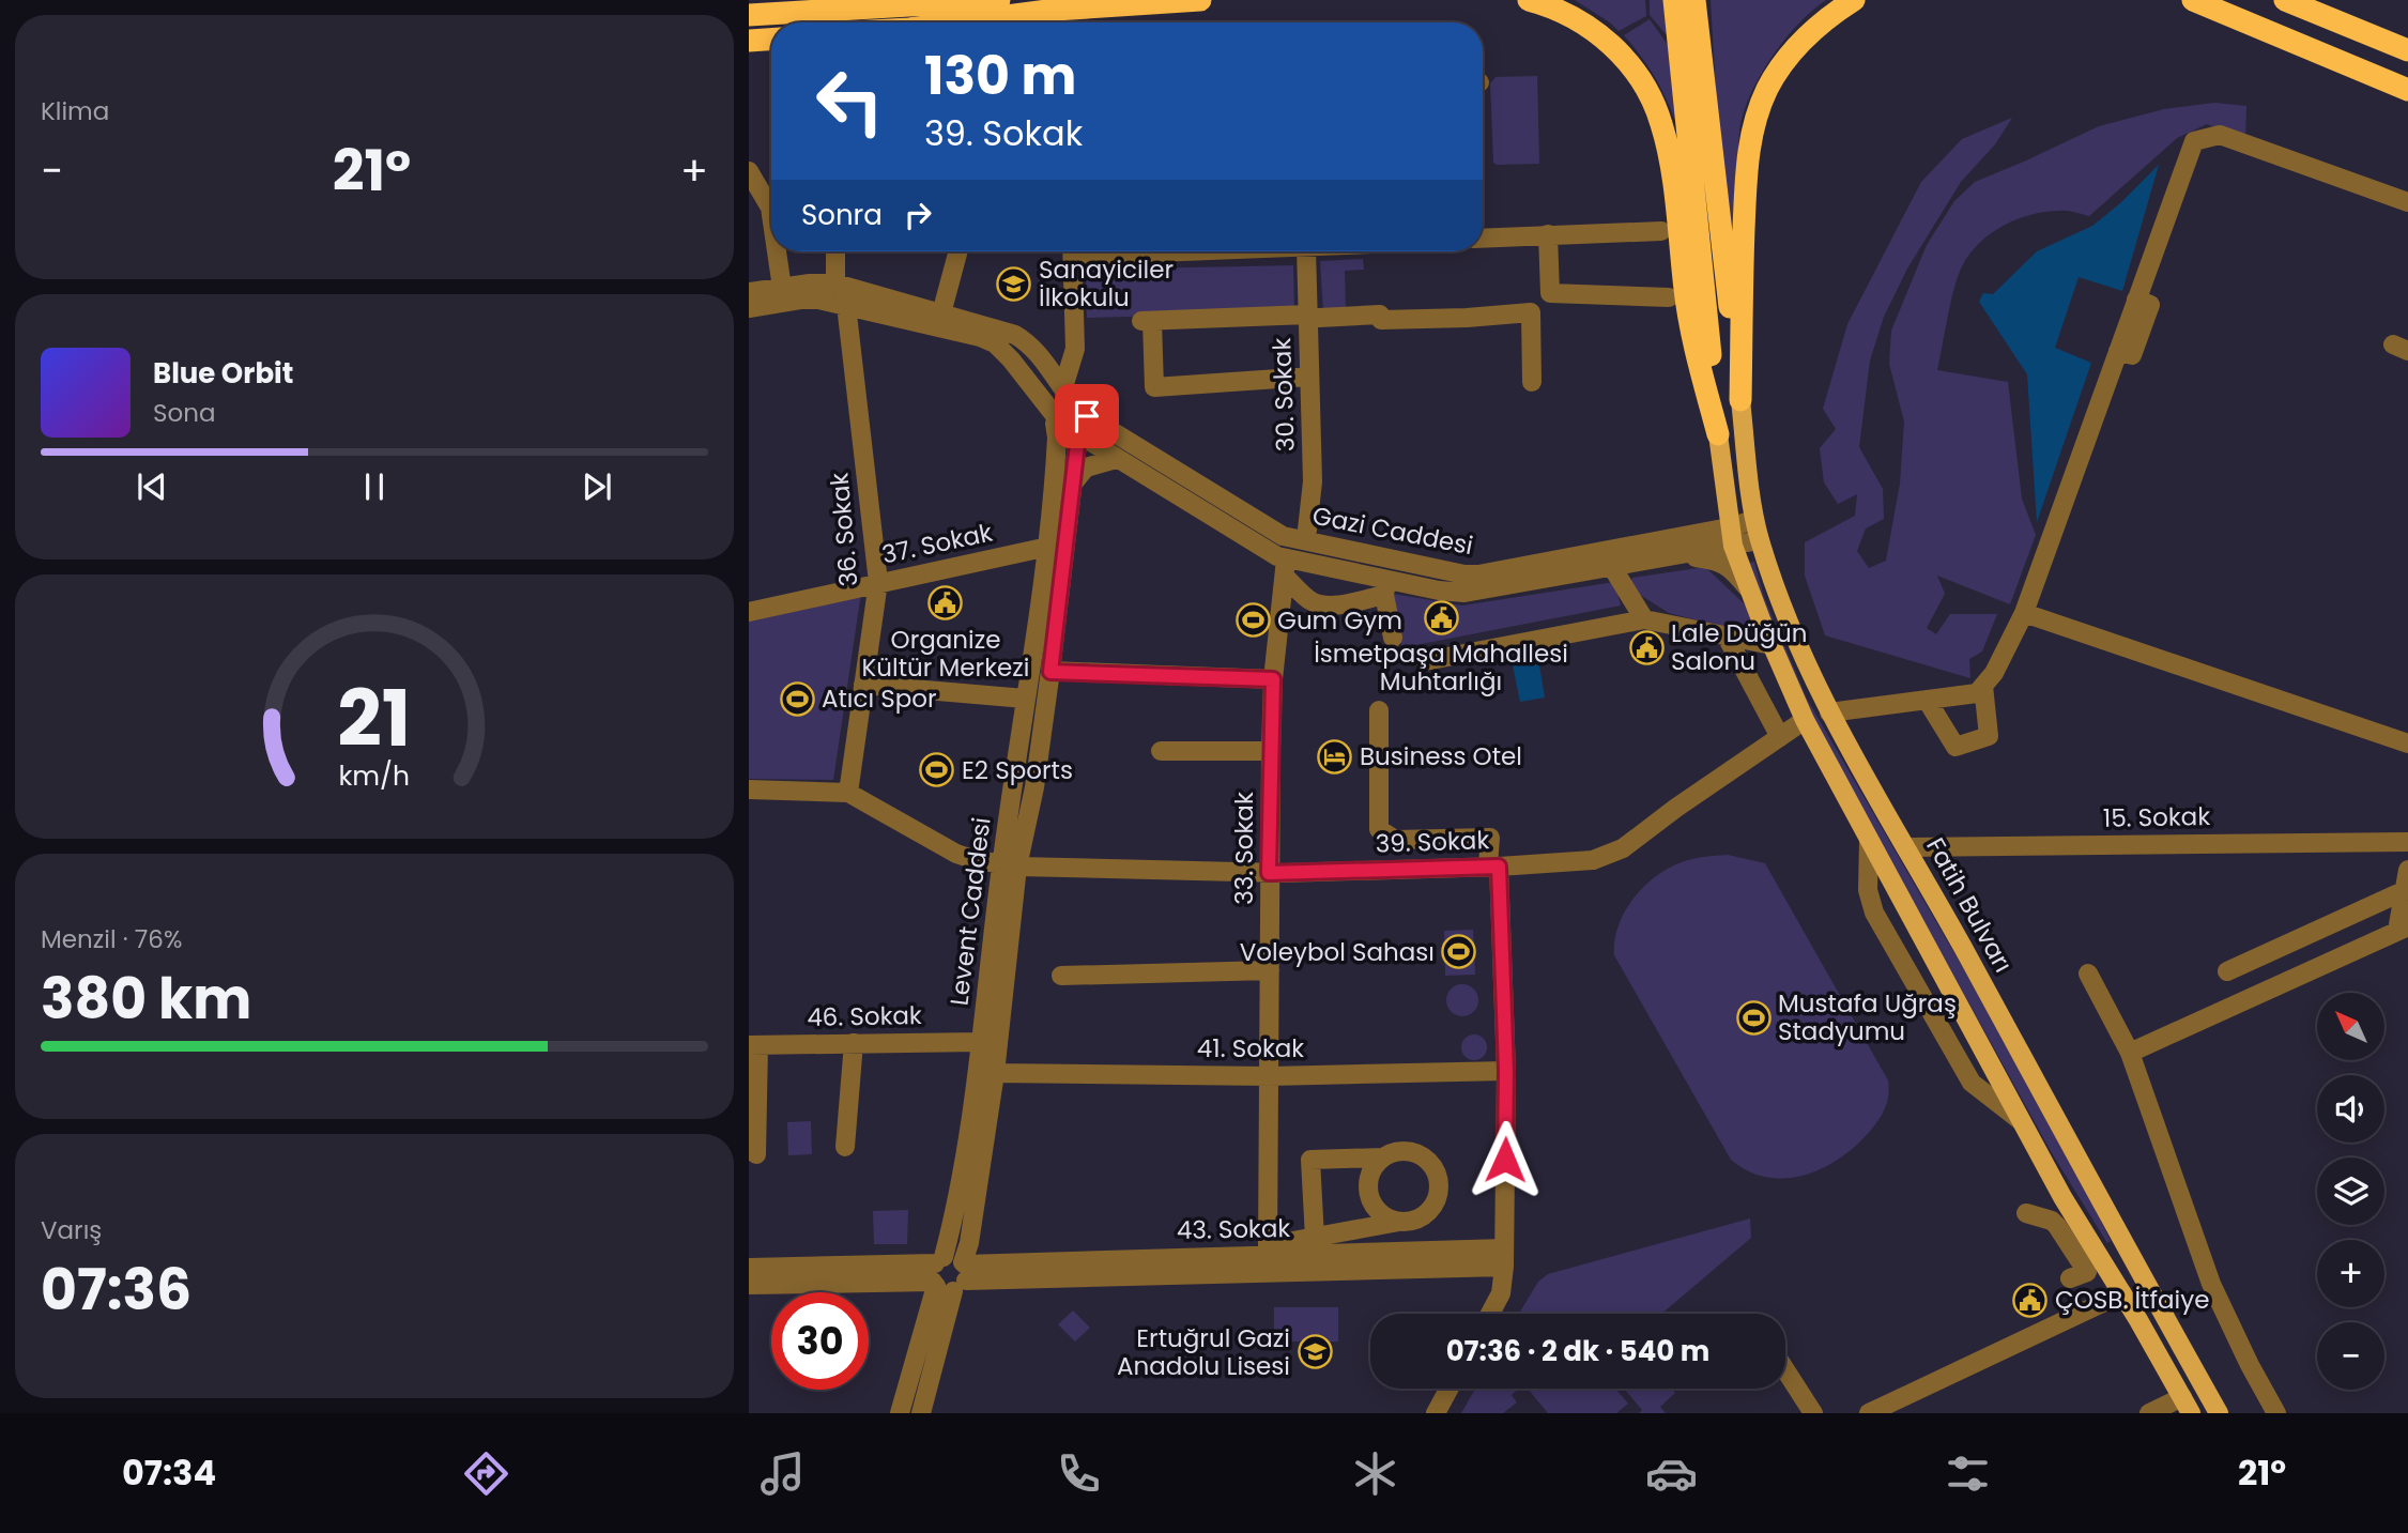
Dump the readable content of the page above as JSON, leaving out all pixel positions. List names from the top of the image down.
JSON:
{
  "streets": {
    "main road": ["Fatih Bulvarı"],
    "street": [
      "30. Sokak",
      "36. Sokak",
      "Gazi Caddesi",
      "37. Sokak",
      "15. Sokak",
      "39. Sokak",
      "33. Sokak",
      "Levent Caddesi",
      "46. Sokak",
      "41. Sokak",
      "43. Sokak"
    ]
  },
  "crossings": [
    ["30. Sokak", "Gazi Caddesi"],
    ["36. Sokak", "37. Sokak"],
    ["36. Sokak", "39. Sokak"],
    ["Gazi Caddesi", "Fatih Bulvarı"],
    ["Gazi Caddesi", "Levent Caddesi"],
    ["37. Sokak", "Levent Caddesi"],
    ["15. Sokak", "Fatih Bulvarı"],
    ["39. Sokak", "33. Sokak"],
    ["39. Sokak", "Levent Caddesi"],
    ["33. Sokak", "41. Sokak"],
    ["33. Sokak", "43. Sokak"],
    ["Levent Caddesi", "46. Sokak"],
    ["Levent Caddesi", "41. Sokak"],
    ["Levent Caddesi", "43. Sokak"]
  ],
  "places": {
    "school or university": ["Sanayiciler İlkokulu", "Ertuğrul Gazi Anadolu Lisesi"],
    "public building": [
      "Organize Kültür Merkezi",
      "İsmetpaşa Mahallesi Muhtarlığı",
      "Lale Düğün Salonu",
      "ÇOSB. İtfaiye"
    ],
    "sports": [
      "Gum Gym",
      "Atıcı Spor",
      "E2 Sports",
      "Voleybol Sahası",
      "Mustafa Uğraş Stadyumu"
    ],
    "hotel": ["Business Otel"]
  },
  "north": "top left",
  "page": {
    "tile": [
      "Klima",
      ["Menzil · 76%", "380 km"],
      ["Varış", "07:36"]
    ],
    "turn": ["130 m", "39. Sokak"],
    "heat": ["−", "21°", "+"],
    "then": "Sonra",
    "song": ["Blue Orbit", "Sona"],
    "map_buttons": ["+", "−"],
    "limit": "30",
    "trip": "07:36 · 2 dk · 540 m",
    "tabs": ["07:34", "21°"],
    "gauge": ["21", "km/h"]
  }
}
